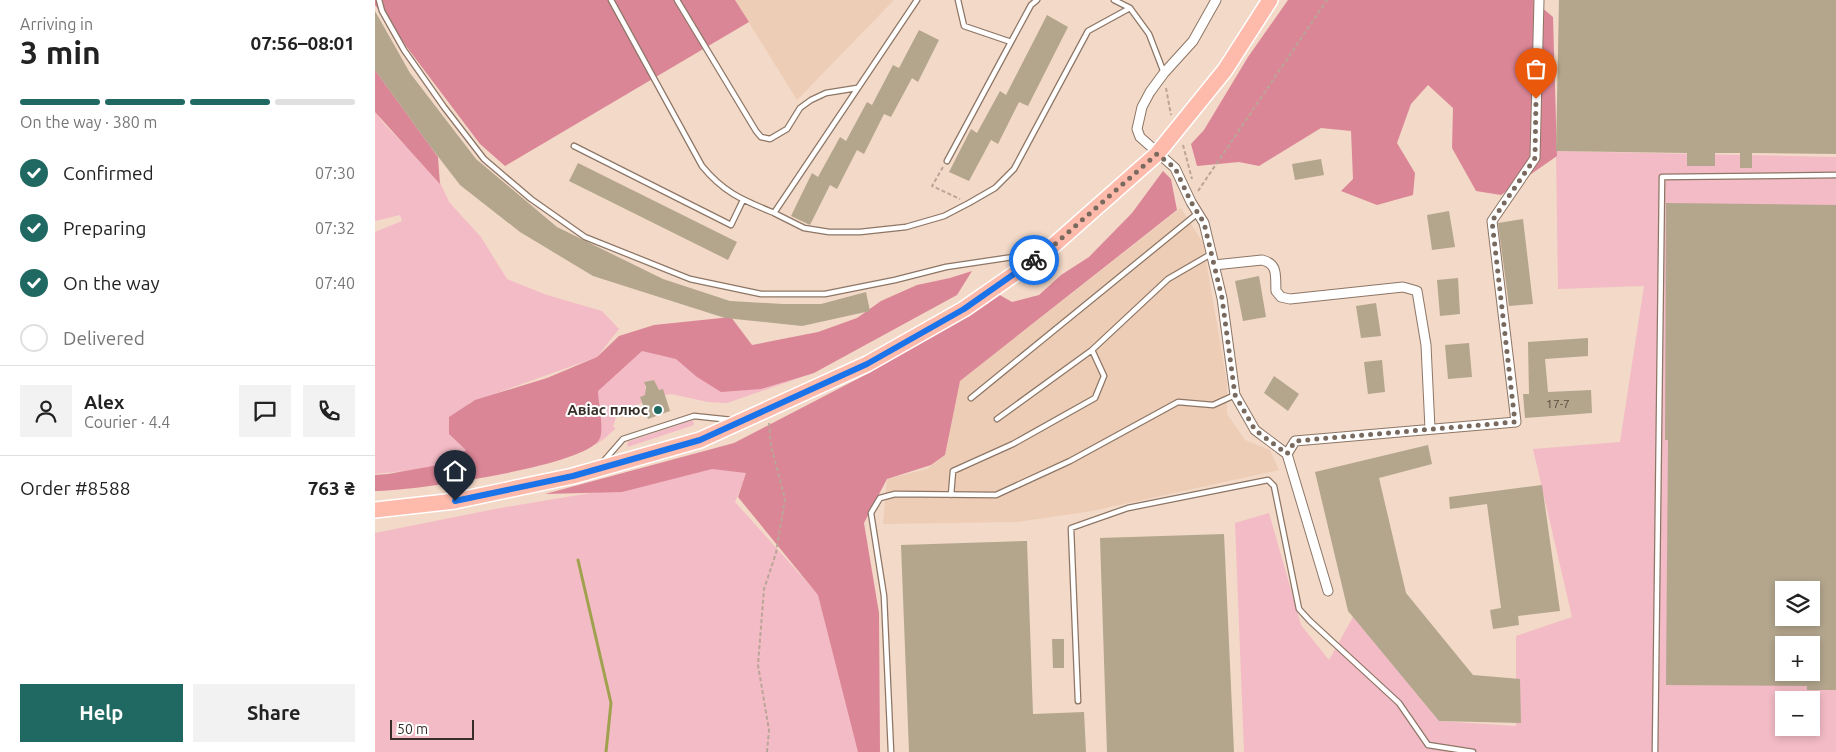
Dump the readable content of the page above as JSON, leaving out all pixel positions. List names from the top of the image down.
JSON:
{
  "places": ["Авіас плюс"],
  "house_numbers": ["17-7"],
  "scale_bar": "50 m",
  "page": {
    "heading": ["3 min", "Arriving in", "07:56–08:01"],
    "panel": [
      "Alex",
      "Courier · 4.4",
      "Order #8588",
      "763 ₴"
    ],
    "bar": "On the way · 380 m",
    "list": [
      ["Confirmed", "07:30"],
      ["Preparing", "07:32"],
      ["On the way", "07:40"],
      "Delivered"
    ],
    "map_buttons": ["+", "−"],
    "buttons": ["Help", "Share"],
    "scale": "50 m"
  }
}
